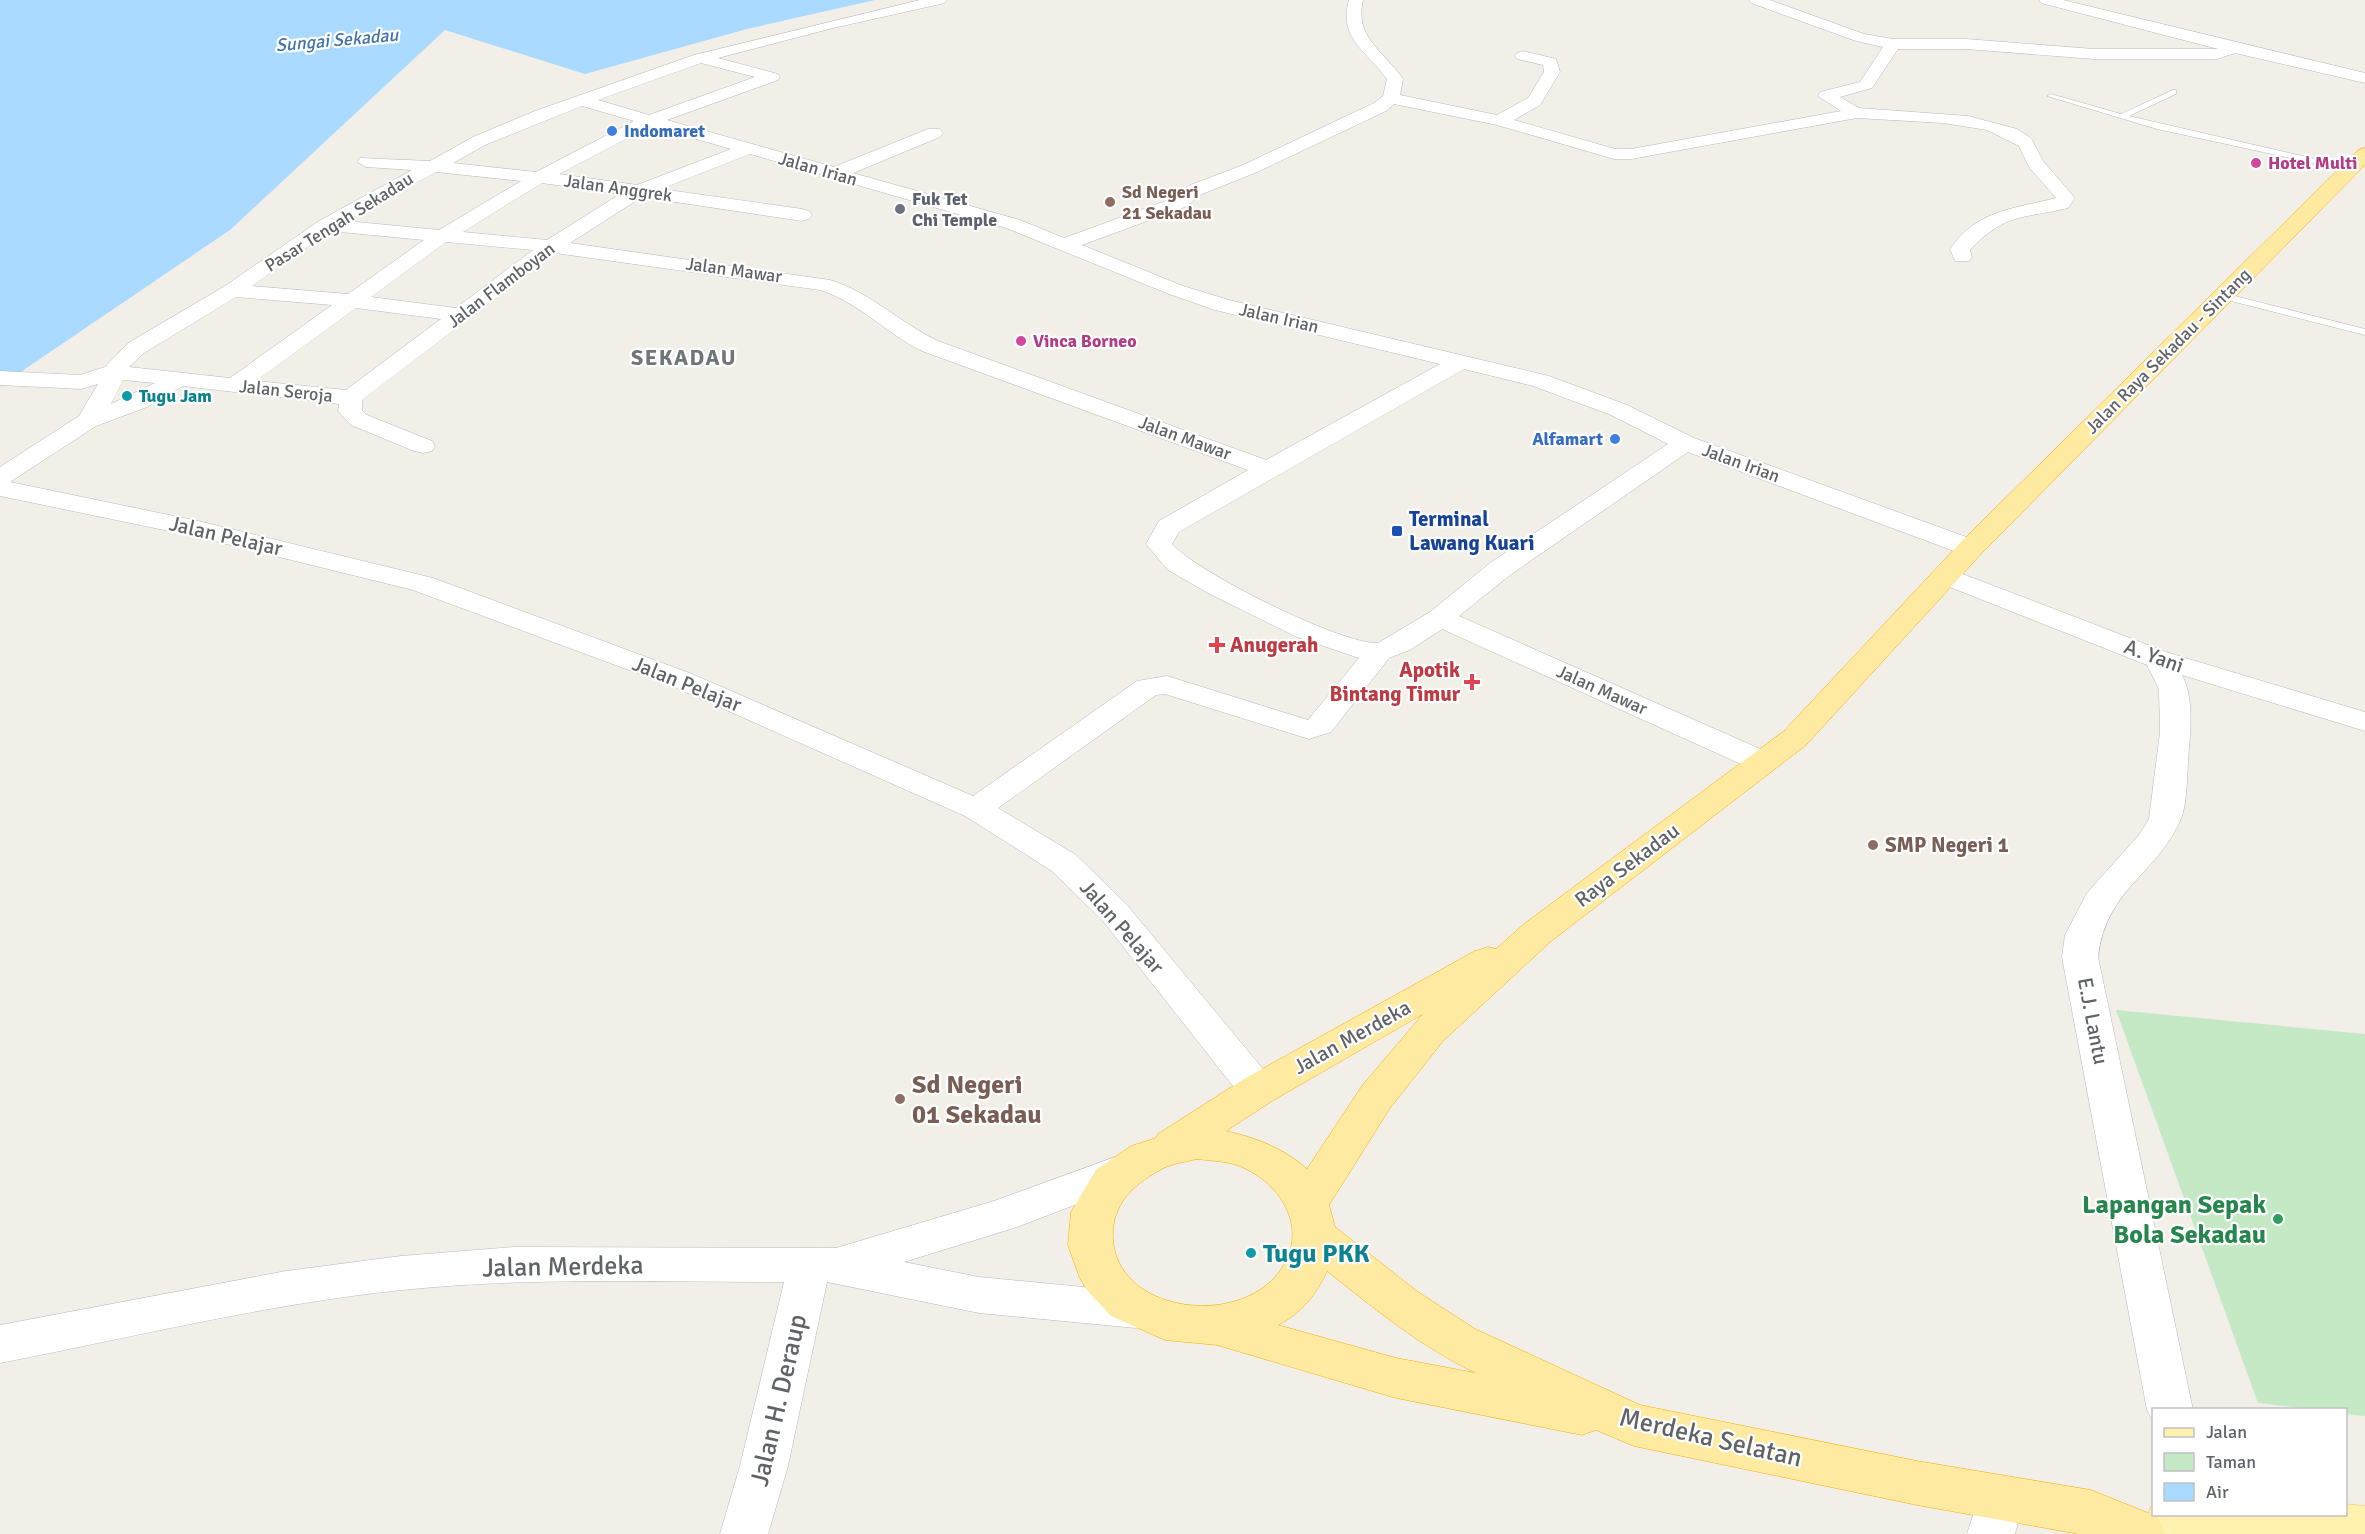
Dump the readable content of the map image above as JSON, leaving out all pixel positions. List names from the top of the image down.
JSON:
{
  "streets": {
    "highway": [
      "Jalan Raya Sekadau - Sintang",
      "Raya Sekadau",
      "Jalan Merdeka",
      "Merdeka Selatan"
    ],
    "street": [
      "Jalan Irian",
      "Jalan Anggrek",
      "Pasar Tengah Sekadau",
      "Jalan Mawar",
      "Jalan Flamboyan",
      "Jalan Seroja",
      "Jalan Pelajar",
      "A. Yani",
      "E.J. Lantu",
      "Jalan H. Deraup"
    ]
  },
  "crossings": [
    ["Jalan Irian", "Pasar Tengah Sekadau"],
    ["Jalan Irian", "Jalan Flamboyan"],
    ["Jalan Irian", "Jalan Raya Sekadau - Sintang"],
    ["Jalan Irian", "Raya Sekadau"],
    ["Jalan Anggrek", "Pasar Tengah Sekadau"],
    ["Jalan Anggrek", "Jalan Flamboyan"],
    ["Pasar Tengah Sekadau", "Jalan Mawar"],
    ["Pasar Tengah Sekadau", "Jalan Seroja"],
    ["Jalan Mawar", "Jalan Flamboyan"],
    ["Jalan Mawar", "Raya Sekadau"],
    ["Jalan Flamboyan", "Jalan Seroja"],
    ["Jalan Raya Sekadau - Sintang", "Raya Sekadau"],
    ["Jalan Pelajar", "Jalan Merdeka"],
    ["A. Yani", "Raya Sekadau"],
    ["A. Yani", "E.J. Lantu"],
    ["Raya Sekadau", "Jalan Merdeka"],
    ["Raya Sekadau", "Merdeka Selatan"],
    ["Jalan Merdeka", "Jalan H. Deraup"],
    ["Jalan Merdeka", "Merdeka Selatan"]
  ],
  "districts": ["SEKADAU"],
  "water": ["Sungai Sekadau"],
  "places": {
    "other": [
      "Indomaret",
      "Hotel Multi",
      "Sd Negeri 21 Sekadau",
      "Fuk Tet Chi Temple",
      "Vinca Borneo",
      "Tugu Jam",
      "Alfamart",
      "SMP Negeri 1",
      "Sd Negeri 01 Sekadau",
      "Lapangan Sepak Bola Sekadau",
      "Tugu PKK"
    ],
    "transit": ["Terminal Lawang Kuari"],
    "health": ["Anugerah", "Apotik Bintang Timur"]
  },
  "legend": ["Jalan", "Taman", "Air"]
}
